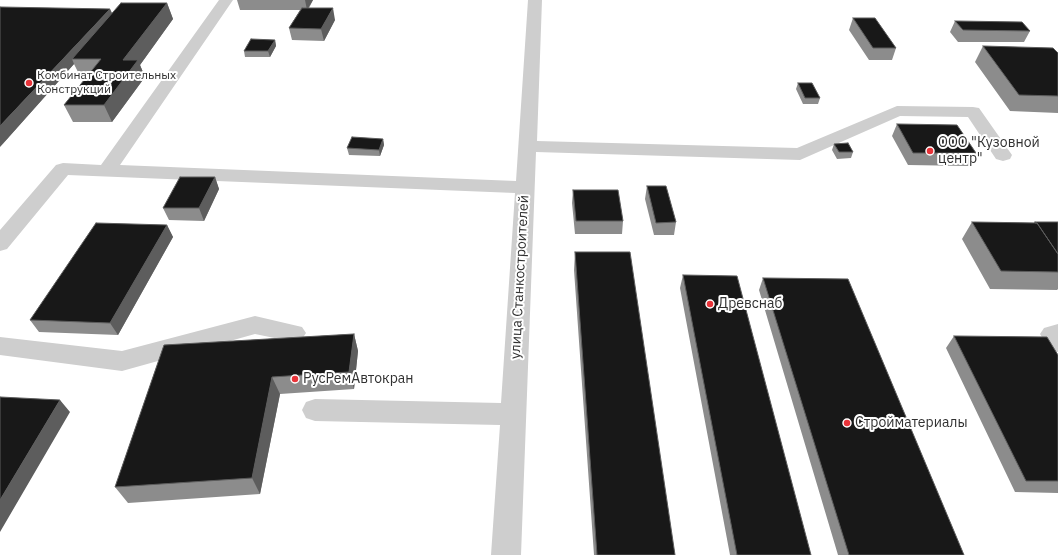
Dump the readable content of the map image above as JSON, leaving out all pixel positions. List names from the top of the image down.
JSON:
{
  "streets": {
    "lane": ["улица Станкостроителей"]
  },
  "places": [
    "Комбинат Строительных Конструкций",
    "ООО \"Кузовной центр\"",
    "Древснаб",
    "РусРемАвтокран",
    "Стройматериалы"
  ]
}
